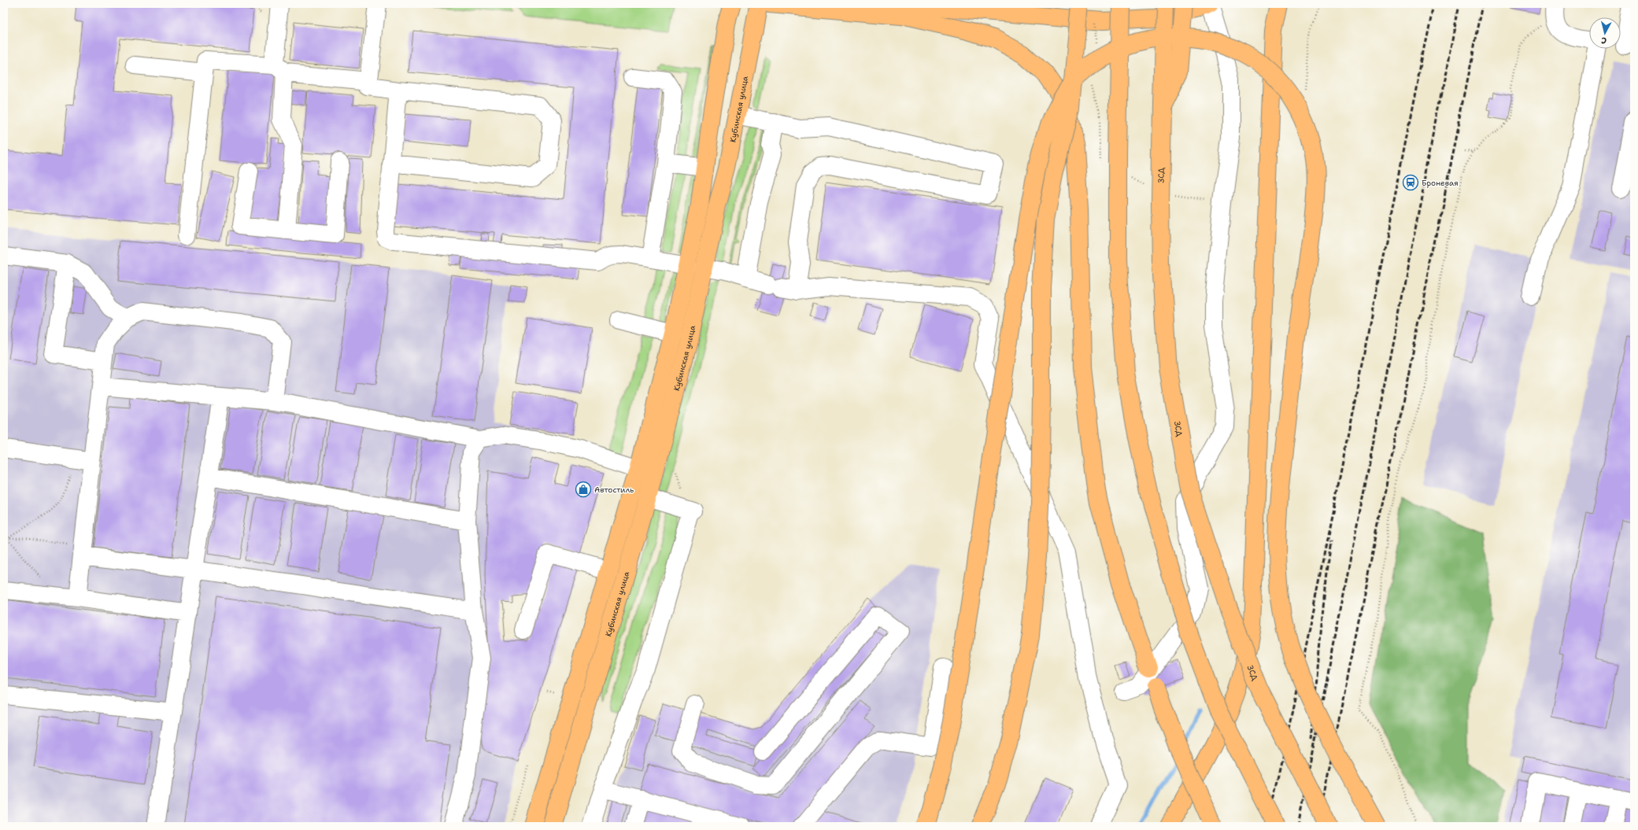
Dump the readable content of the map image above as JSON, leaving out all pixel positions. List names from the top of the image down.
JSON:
{
  "streets": {
    "main road": ["Кубинская улица", "ЗСД"]
  },
  "places": {
    "station": ["Броневая"],
    "shop": ["Автостиль"]
  },
  "north": "bottom"
}
